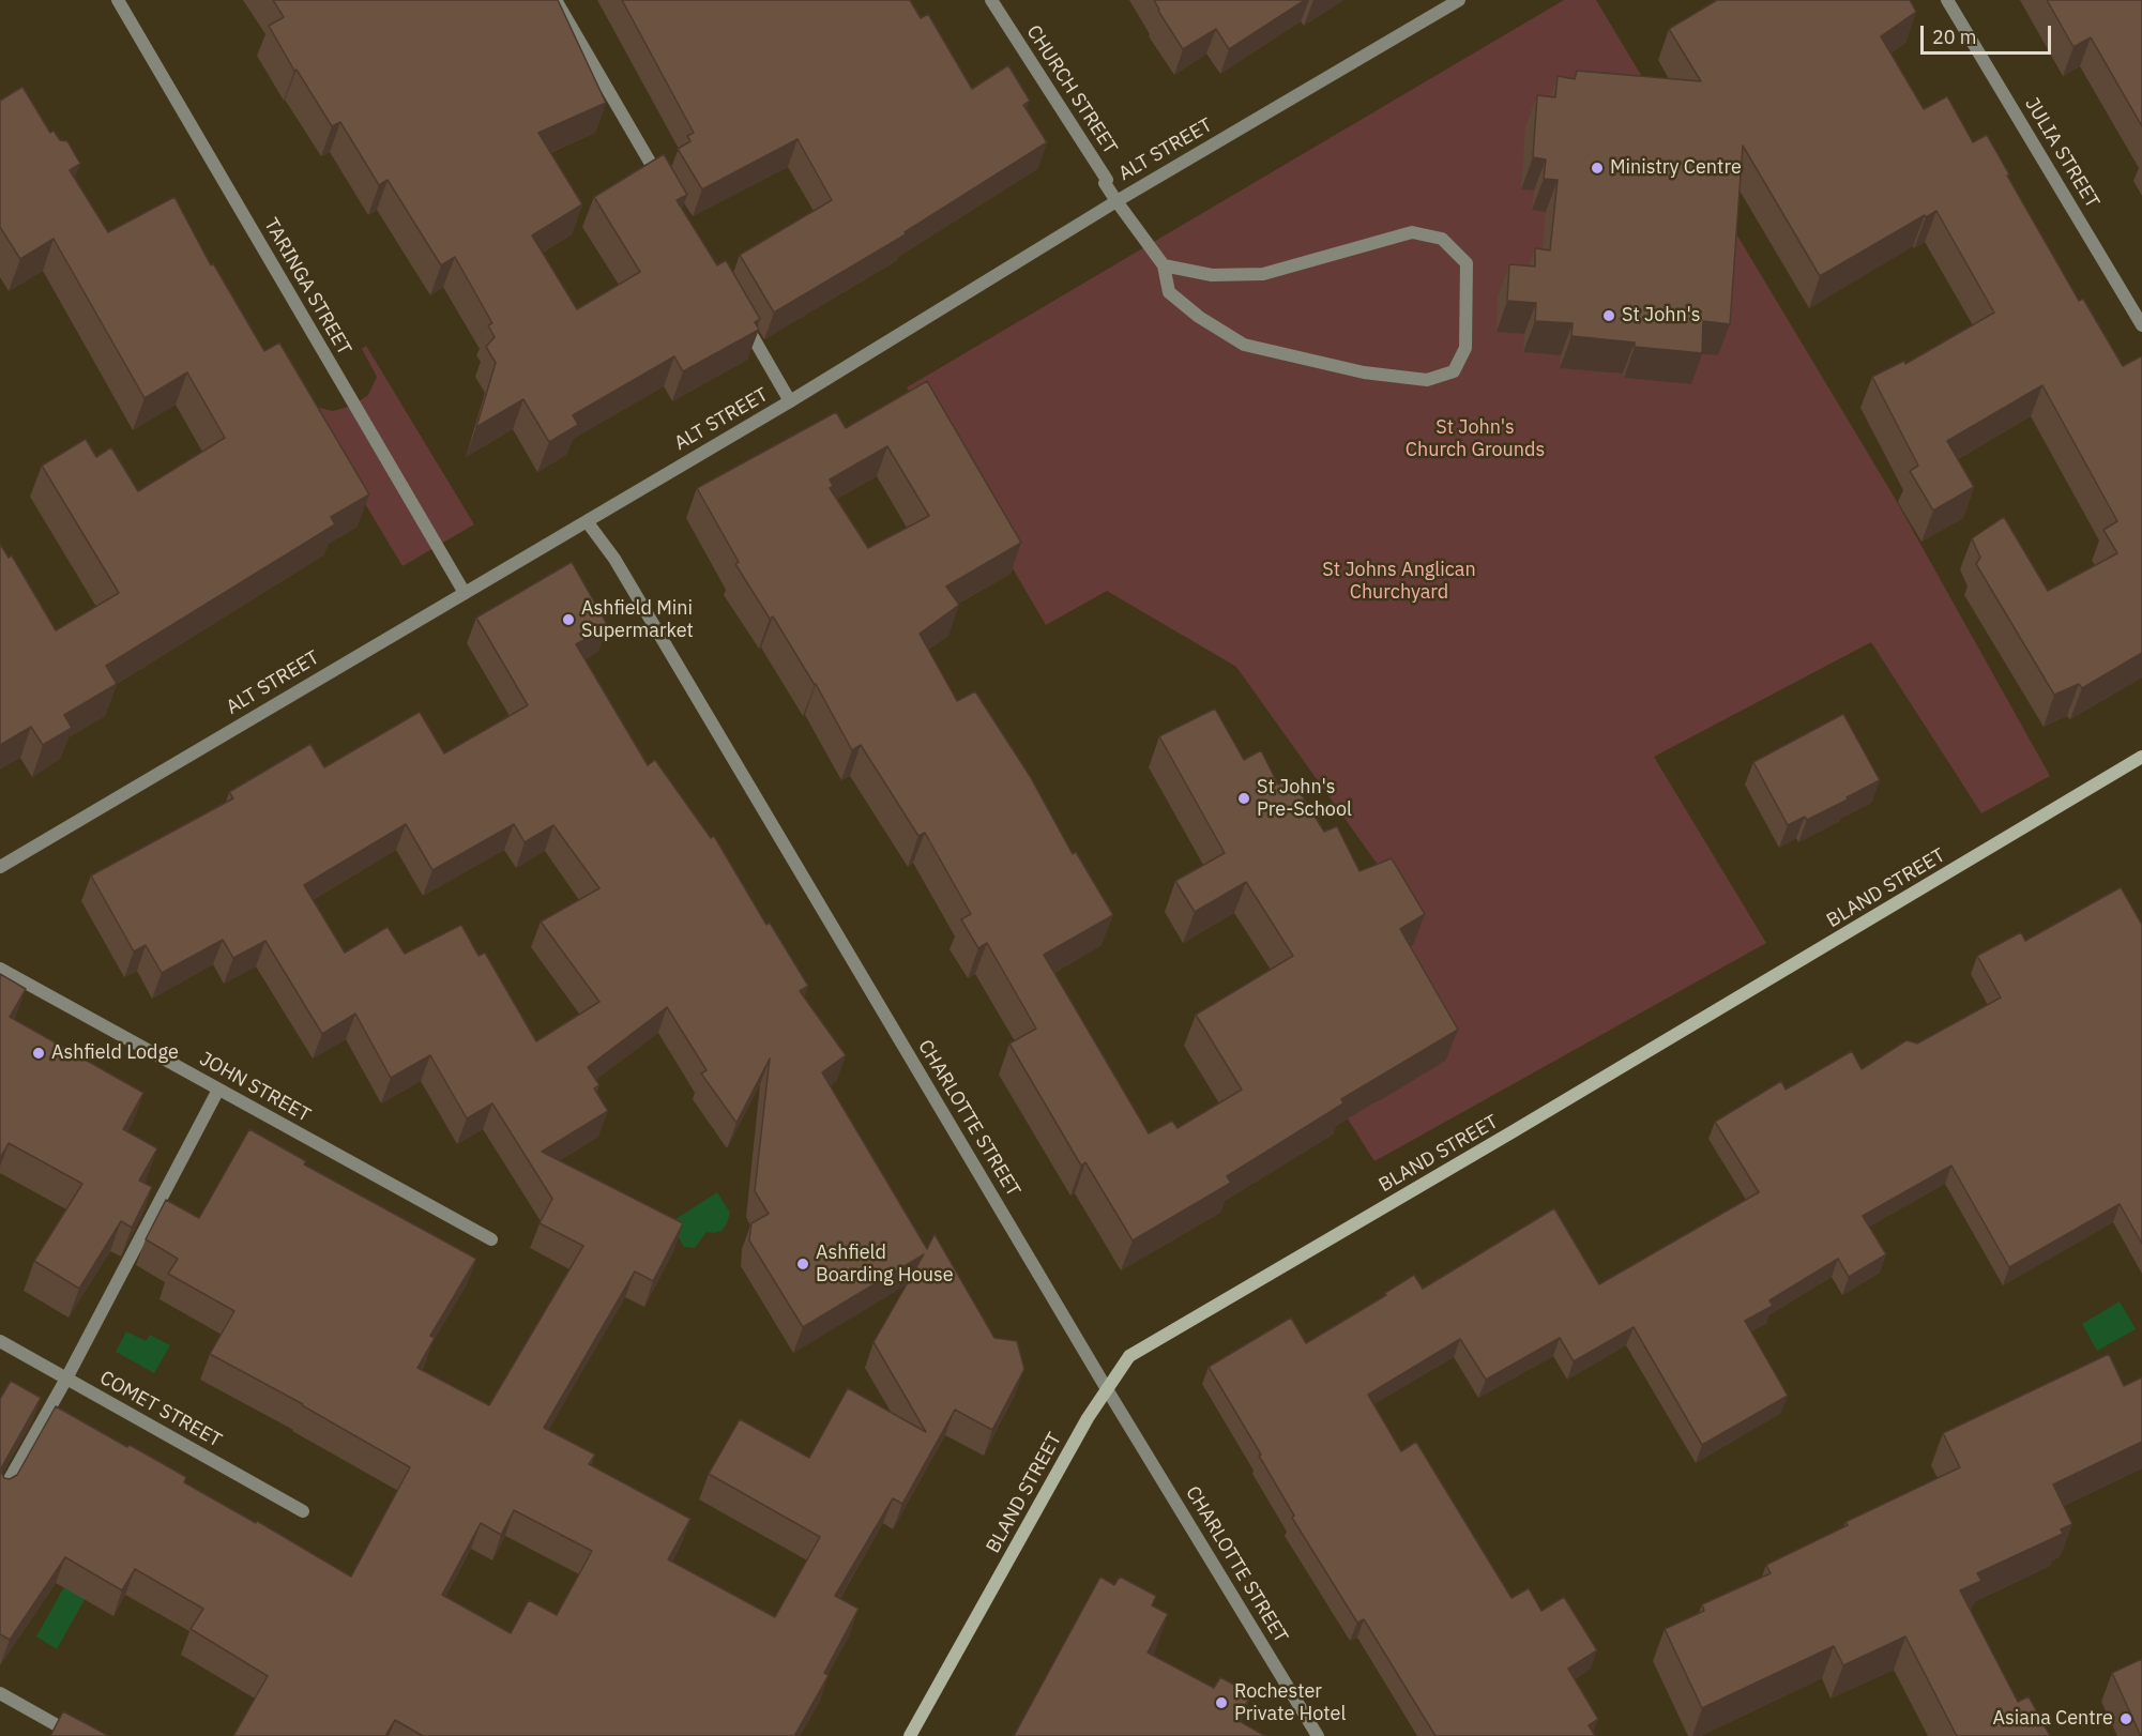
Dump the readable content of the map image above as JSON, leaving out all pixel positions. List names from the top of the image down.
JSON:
{
  "streets": {
    "street": [
      "CHURCH STREET",
      "ALT STREET",
      "JULIA STREET",
      "TARINGA STREET",
      "BLAND STREET",
      "JOHN STREET",
      "CHARLOTTE STREET",
      "COMET STREET"
    ]
  },
  "crossings": [
    ["CHURCH STREET", "ALT STREET"],
    ["ALT STREET", "TARINGA STREET"],
    ["ALT STREET", "CHARLOTTE STREET"],
    ["BLAND STREET", "CHARLOTTE STREET"]
  ],
  "parks": ["St John's Church Grounds", "St Johns Anglican Churchyard"],
  "places": [
    "Ministry Centre",
    "St John's",
    "Ashfield Mini Supermarket",
    "St John's Pre-School",
    "Ashfield Lodge",
    "Ashfield Boarding House",
    "Rochester Private Hotel",
    "Asiana Centre"
  ],
  "scale_bar": "20 m"
}
